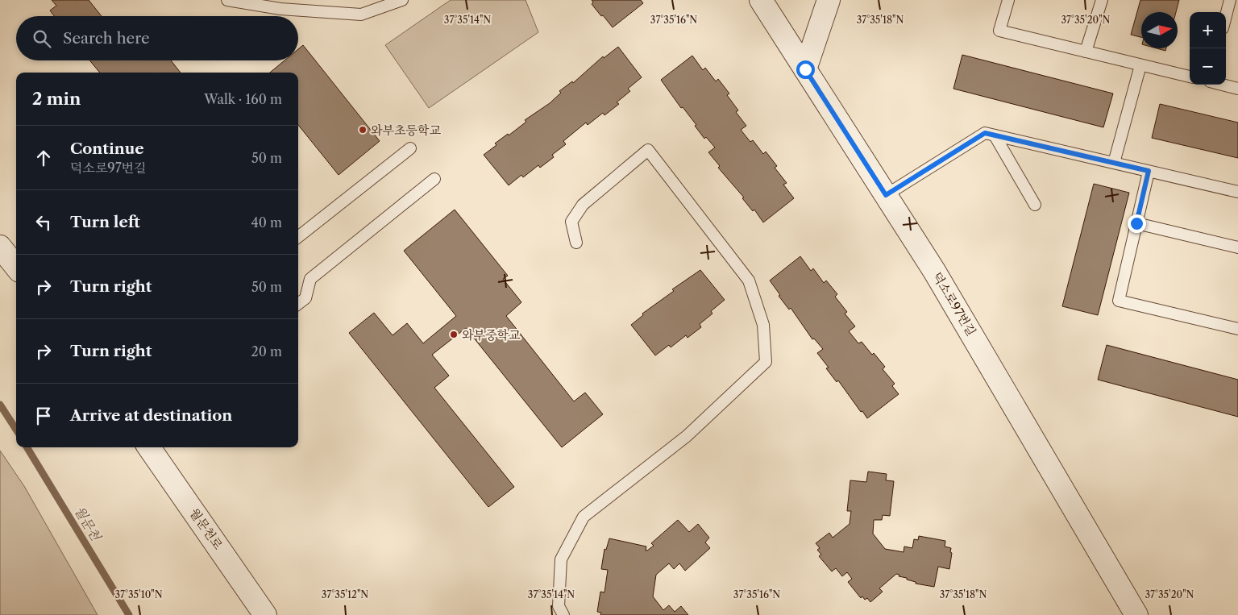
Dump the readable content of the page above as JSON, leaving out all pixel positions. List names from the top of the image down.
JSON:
{
  "streets": {
    "street": ["덕소로97번길", "월문천로"]
  },
  "water": ["월문천"],
  "places": ["와부초등학교", "와부중학교"],
  "north": "right",
  "page": {
    "map_buttons": ["+", "−"],
    "search": "Search here",
    "heading": ["2 min", "Walk · 160 m"],
    "list": [
      ["Continue", "덕소로97번길", "50 m"],
      ["Turn left", "40 m"],
      ["Turn right", "50 m"],
      ["Turn right", "20 m"],
      "Arrive at destination"
    ]
  },
  "coordinates": [
    "37°35'14\"N",
    "37°35'16\"N",
    "37°35'18\"N",
    "37°35'20\"N",
    "37°35'10\"N",
    "37°35'12\"N"
  ]
}
